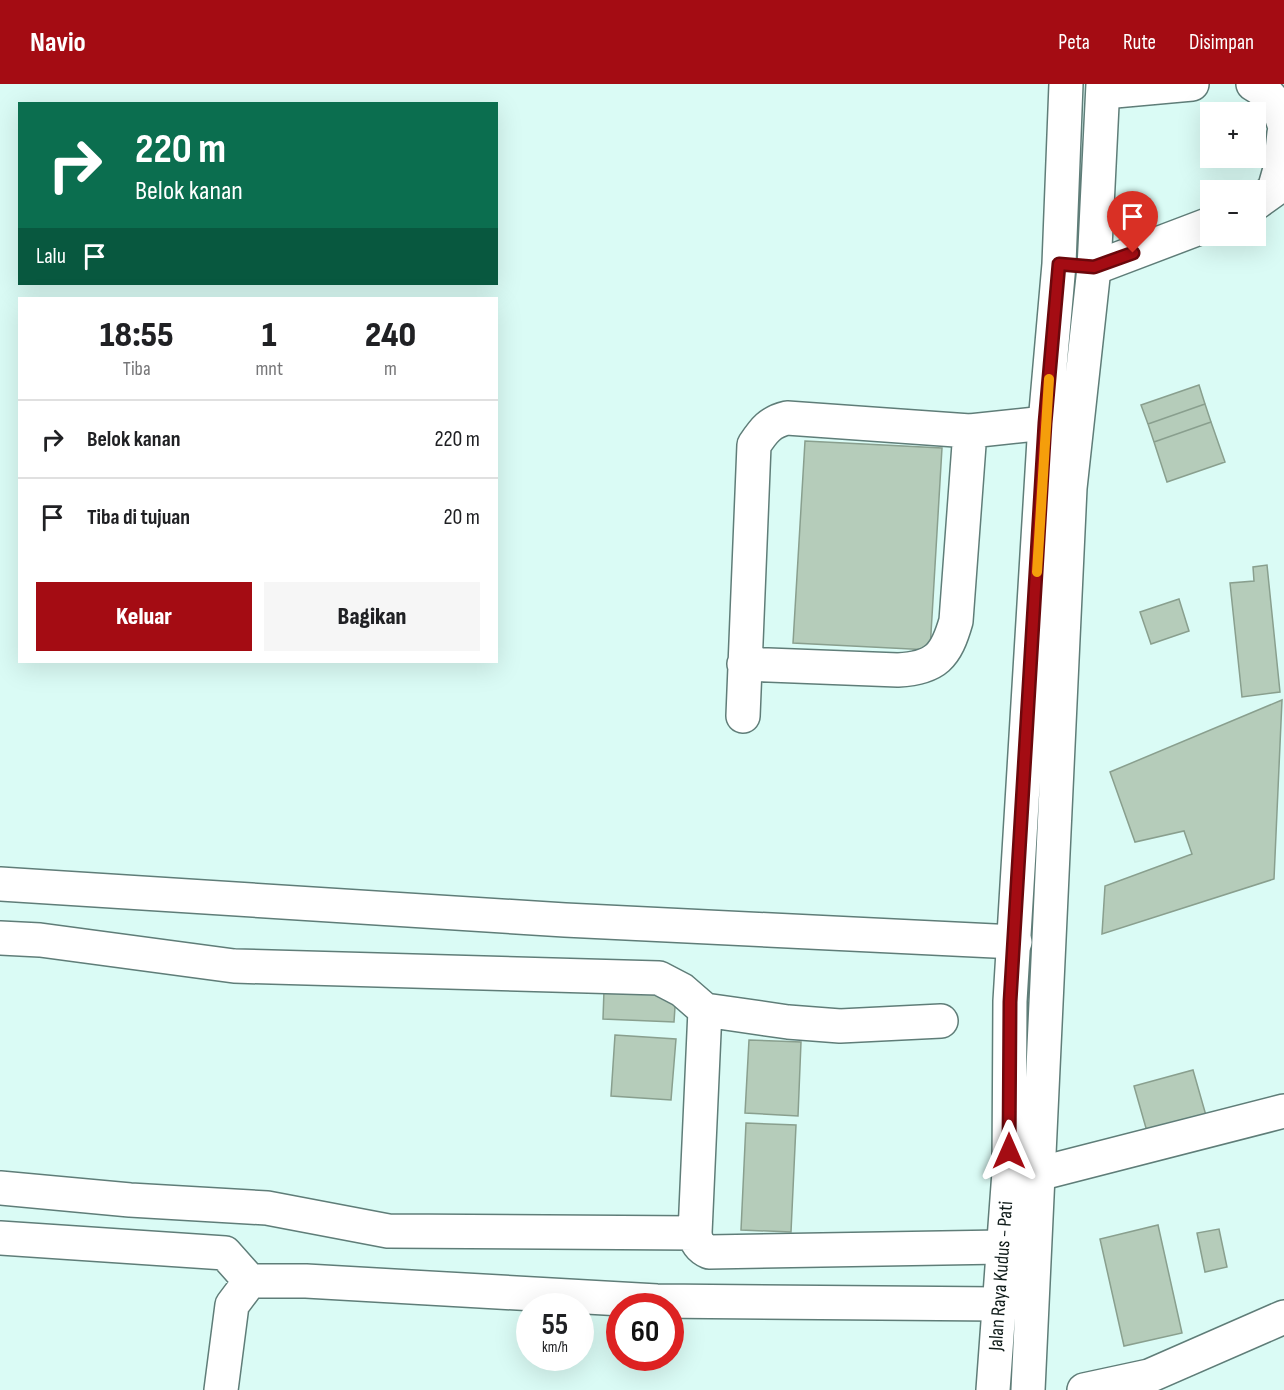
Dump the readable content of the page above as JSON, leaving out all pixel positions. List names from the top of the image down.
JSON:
{
  "streets": {
    "street": ["Jalan Raya Kudus - Pati"]
  },
  "page": {
    "header": "Navio",
    "nav": ["Peta", "Rute", "Disimpan"],
    "map_buttons": ["+", "−"],
    "turn": ["220 m", "Belok kanan"],
    "then": "Lalu",
    "eta": [
      "18:55",
      "Tiba",
      "1",
      "mnt",
      "240",
      "m"
    ],
    "list": [
      {
        "name": "Belok kanan",
        "value": "220 m"
      },
      {
        "name": "Tiba di tujuan",
        "value": "20 m"
      }
    ],
    "buttons": ["Keluar", "Bagikan"],
    "speed": "55 km/h",
    "limit": "60"
  }
}
